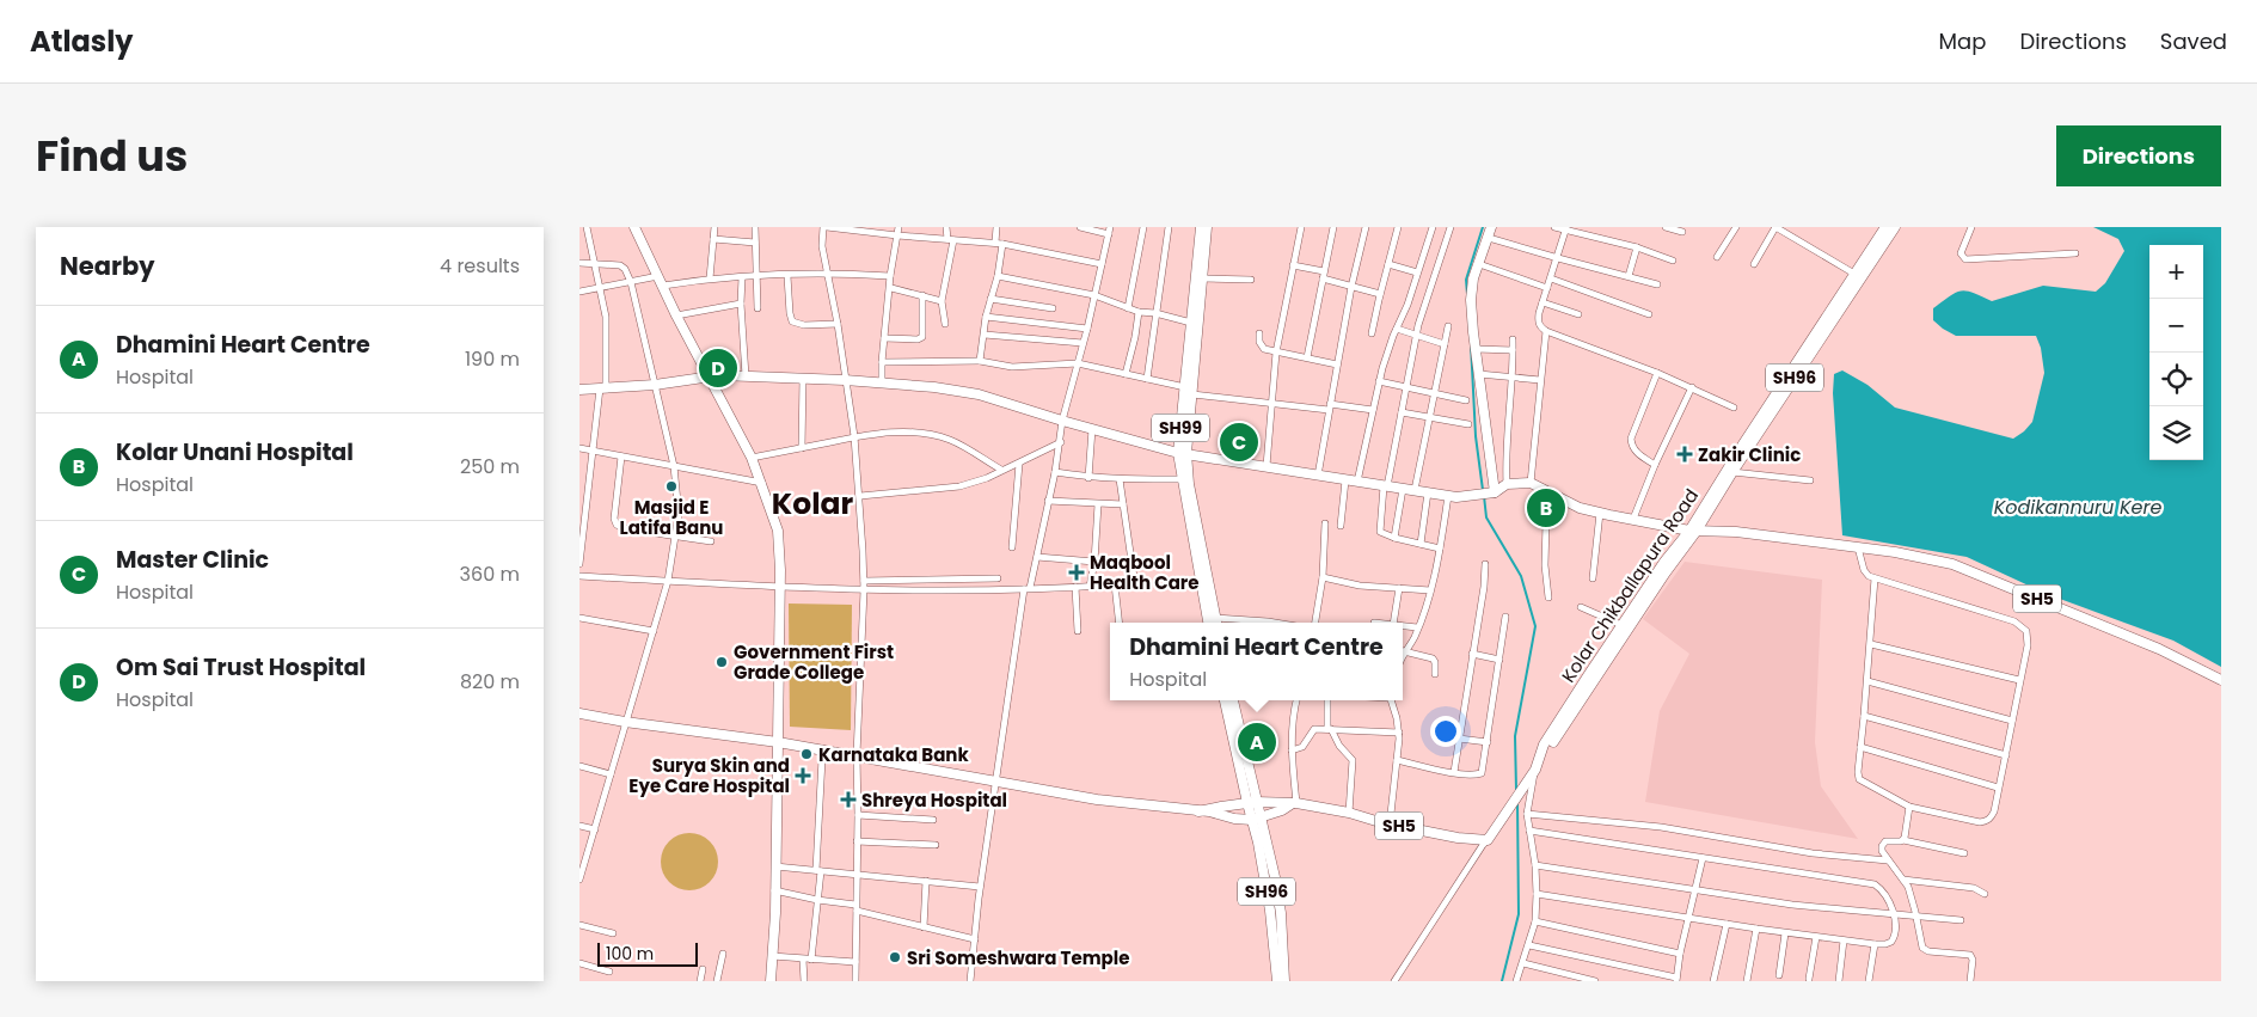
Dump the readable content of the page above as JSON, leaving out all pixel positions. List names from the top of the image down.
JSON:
{
  "streets": {
    "main road": [
      "SH96",
      "SH99",
      "Kolar Chikballapura Road",
      "SH5"
    ]
  },
  "crossings": [
    ["SH96", "SH5"],
    ["Kolar Chikballapura Road", "SH5"]
  ],
  "districts": ["Kolar"],
  "water": ["Kodikannuru Kere"],
  "places": {
    "health": [
      "Zakir Clinic",
      "Maqbool Health Care",
      "Surya Skin and Eye Care Hospital",
      "Shreya Hospital"
    ],
    "other": [
      "Masjid E Latifa Banu",
      "Government First Grade College",
      "Karnataka Bank",
      "Sri Someshwara Temple"
    ]
  },
  "scale_bar": "100 m",
  "page": {
    "header": "Atlasly",
    "nav": ["Map", "Directions", "Saved"],
    "title": "Find us",
    "buttons": "Directions",
    "heading": ["Nearby", "4 results"],
    "map_buttons": ["+", "−"],
    "list": [
      {
        "mark": "A",
        "name": "Dhamini Heart Centre",
        "note": "Hospital",
        "value": "190 m"
      },
      {
        "mark": "B",
        "name": "Kolar Unani Hospital",
        "note": "Hospital",
        "value": "250 m"
      },
      {
        "mark": "C",
        "name": "Master Clinic",
        "note": "Hospital",
        "value": "360 m"
      },
      {
        "mark": "D",
        "name": "Om Sai Trust Hospital",
        "note": "Hospital",
        "value": "820 m"
      }
    ],
    "pins": [
      "D",
      "C",
      "B",
      "A"
    ],
    "popup": ["Dhamini Heart Centre", "Hospital"],
    "scale": "100 m"
  }
}
